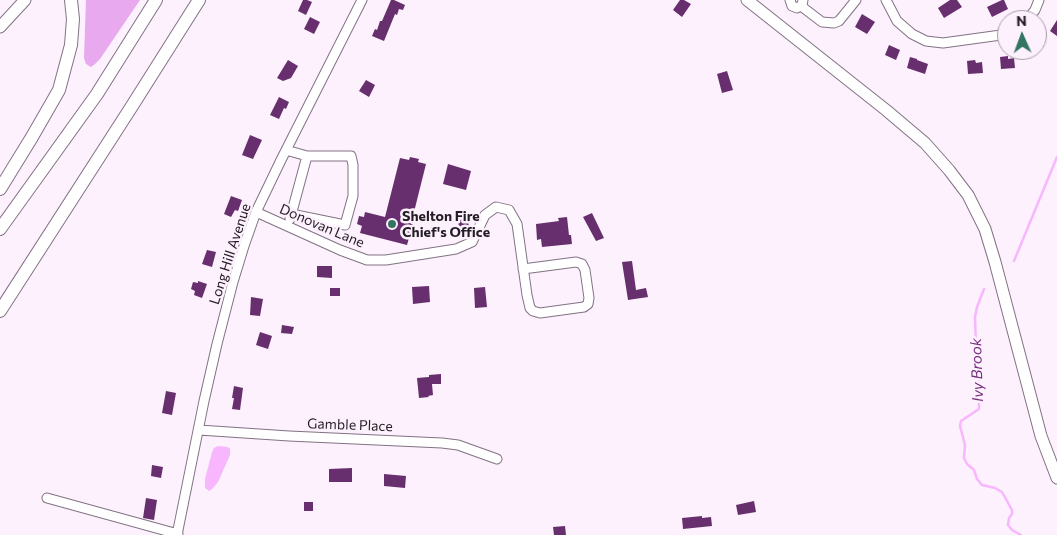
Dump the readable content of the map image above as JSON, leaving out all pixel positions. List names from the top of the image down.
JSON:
{
  "streets": {
    "street": ["Donovan Lane", "Long Hill Avenue", "Gamble Place"]
  },
  "crossings": [
    ["Donovan Lane", "Long Hill Avenue"],
    ["Long Hill Avenue", "Gamble Place"]
  ],
  "water": ["Ivy Brook"],
  "places": ["Shelton Fire Chief's Office"],
  "north": "top"
}
